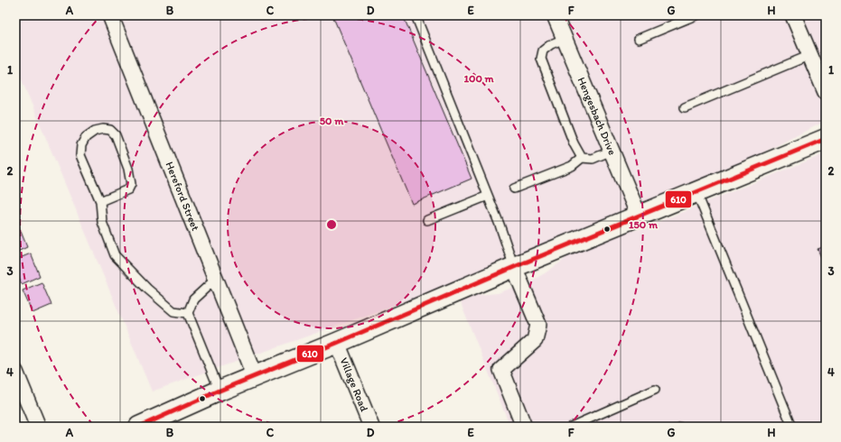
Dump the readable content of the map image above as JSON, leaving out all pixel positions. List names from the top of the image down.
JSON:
{
  "streets": {
    "street": ["Hengesbach Drive", "Hereford Street", "Village Road"]
  },
  "lines": ["transit line 610"],
  "grid": {
    "columns": [
      "A",
      "B",
      "C",
      "D",
      "E",
      "F",
      "G",
      "H"
    ],
    "rows": [
      "1",
      "2",
      "3",
      "4"
    ]
  },
  "rings": ["100 m", "50 m", "150 m"]
}
